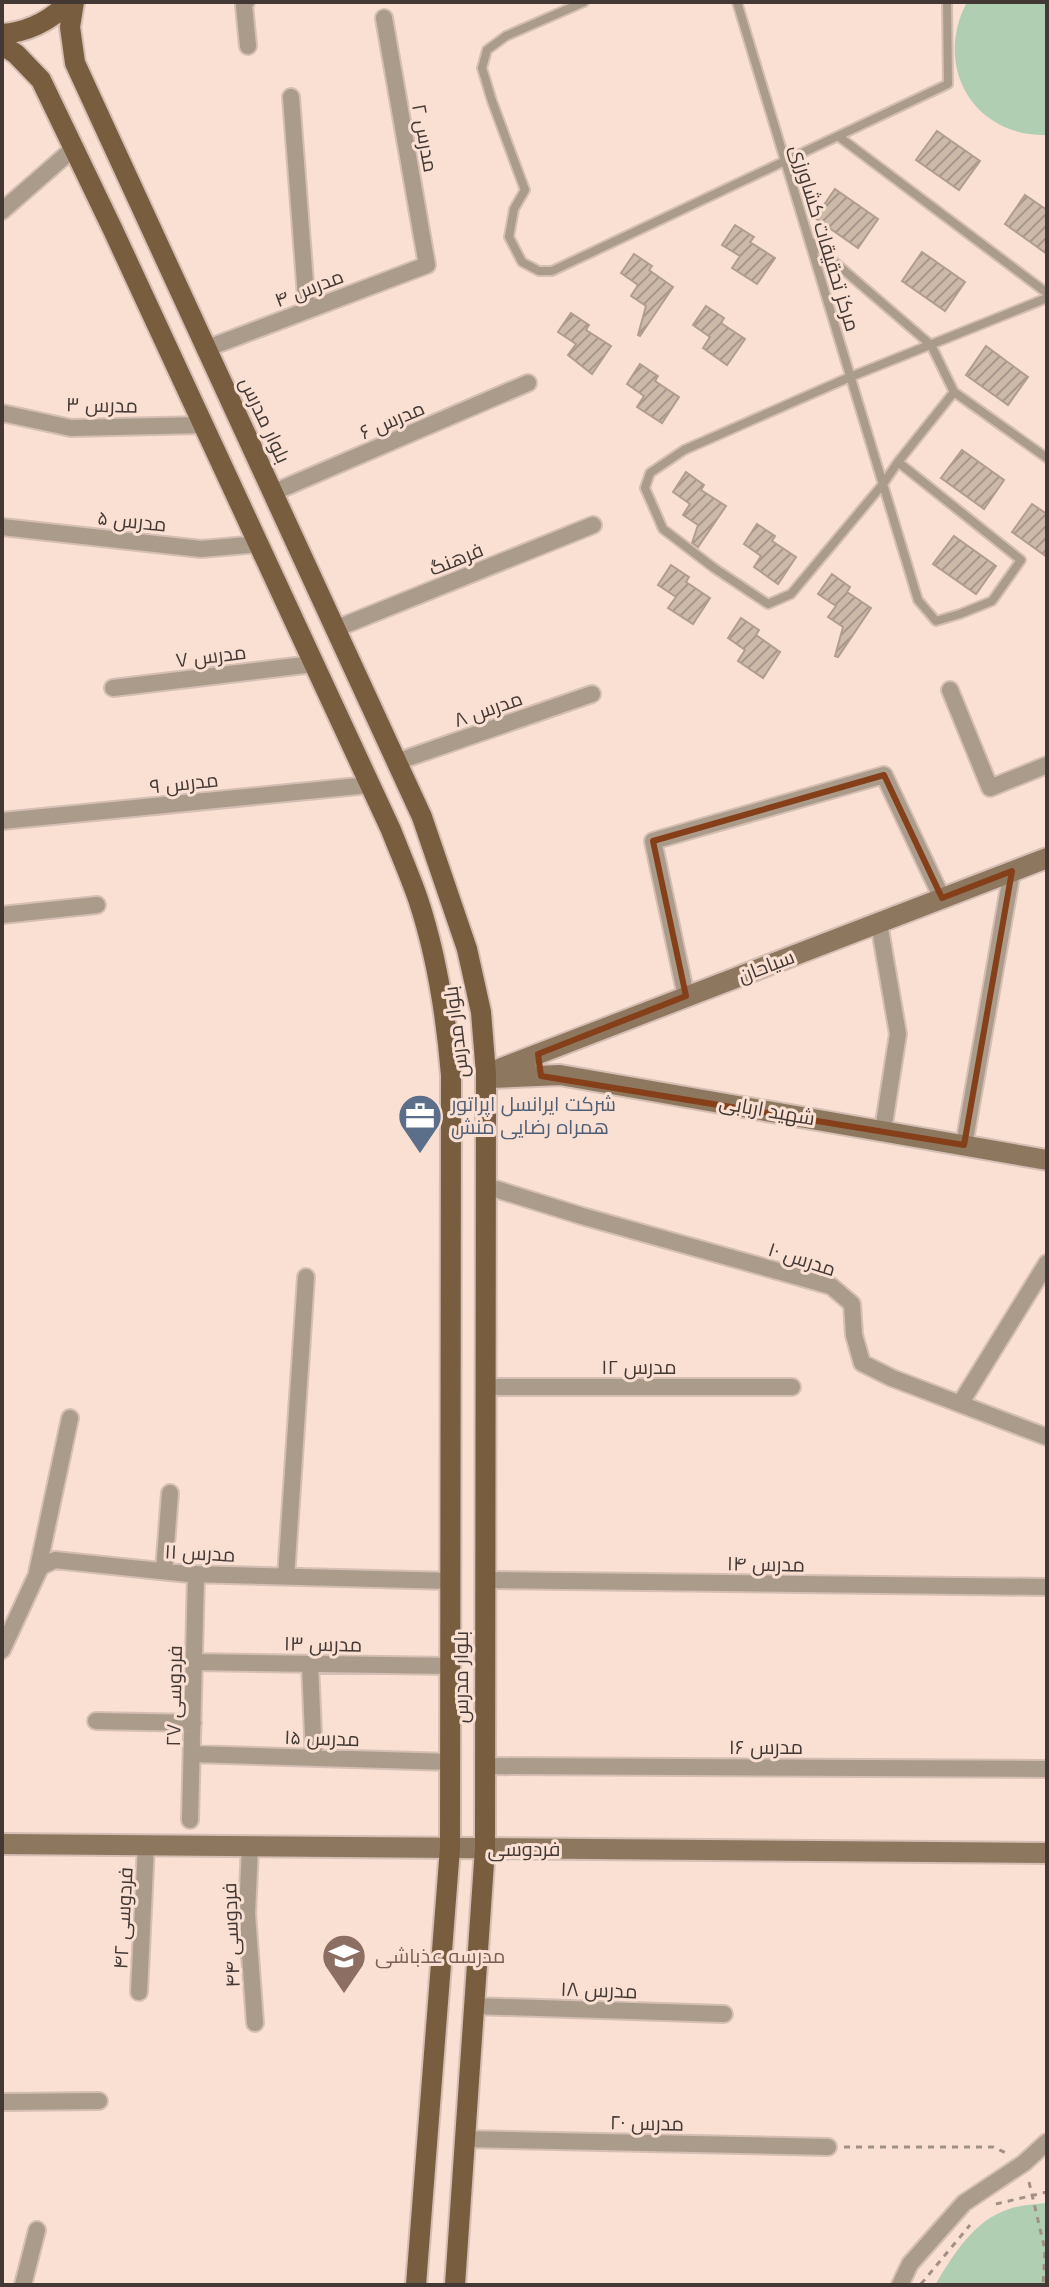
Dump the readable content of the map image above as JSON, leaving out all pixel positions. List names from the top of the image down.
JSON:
{
  "streets": {
    "main road": ["بلوار مدرس"],
    "street": [
      "مدرس ۲",
      "مدرس ۴",
      "مدرس ۳",
      "مدرس ۶",
      "مدرس ۵",
      "فرهنگ",
      "مدرس ۷",
      "مدرس ۸",
      "مدرس ۹",
      "سیاحان",
      "شهید اربابی",
      "مدرس ۱۰",
      "مدرس ۱۲",
      "مدرس ۱۱",
      "مدرس ۱۴",
      "مدرس ۱۳",
      "فردوسی ۲۷",
      "مدرس ۱۵",
      "مدرس ۱۶",
      "فردوسی",
      "فردوسی ۴۲",
      "فردوسی ۴۴",
      "مدرس ۱۸",
      "مدرس ۲۰"
    ],
    "lane": ["مرکز تحقیقات کشاورزی"]
  },
  "crossings": [
    ["مدرس ۲", "مدرس ۴"],
    ["مدرس ۴", "بلوار مدرس"],
    ["مدرس ۳", "بلوار مدرس"],
    ["بلوار مدرس", "مدرس ۶"],
    ["بلوار مدرس", "مدرس ۵"],
    ["بلوار مدرس", "فرهنگ"],
    ["بلوار مدرس", "مدرس ۷"],
    ["بلوار مدرس", "مدرس ۸"],
    ["بلوار مدرس", "مدرس ۹"],
    ["بلوار مدرس", "سیاحان"],
    ["بلوار مدرس", "شهید اربابی"],
    ["بلوار مدرس", "مدرس ۱۰"],
    ["بلوار مدرس", "مدرس ۱۲"],
    ["بلوار مدرس", "مدرس ۱۱"],
    ["بلوار مدرس", "مدرس ۱۴"],
    ["بلوار مدرس", "مدرس ۱۳"],
    ["بلوار مدرس", "مدرس ۱۵"],
    ["بلوار مدرس", "مدرس ۱۶"],
    ["بلوار مدرس", "فردوسی"],
    ["بلوار مدرس", "مدرس ۱۸"],
    ["بلوار مدرس", "مدرس ۲۰"],
    ["سیاحان", "شهید اربابی"],
    ["مدرس ۱۱", "فردوسی ۲۷"],
    ["مدرس ۱۳", "فردوسی ۲۷"],
    ["فردوسی ۲۷", "مدرس ۱۵"],
    ["فردوسی", "فردوسی ۴۲"],
    ["فردوسی", "فردوسی ۴۴"]
  ],
  "places": {
    "office": ["شرکت ایرانسل اپراتور همراه رضایی منش"],
    "school or university": ["مدرسه عذباشی"]
  }
}
